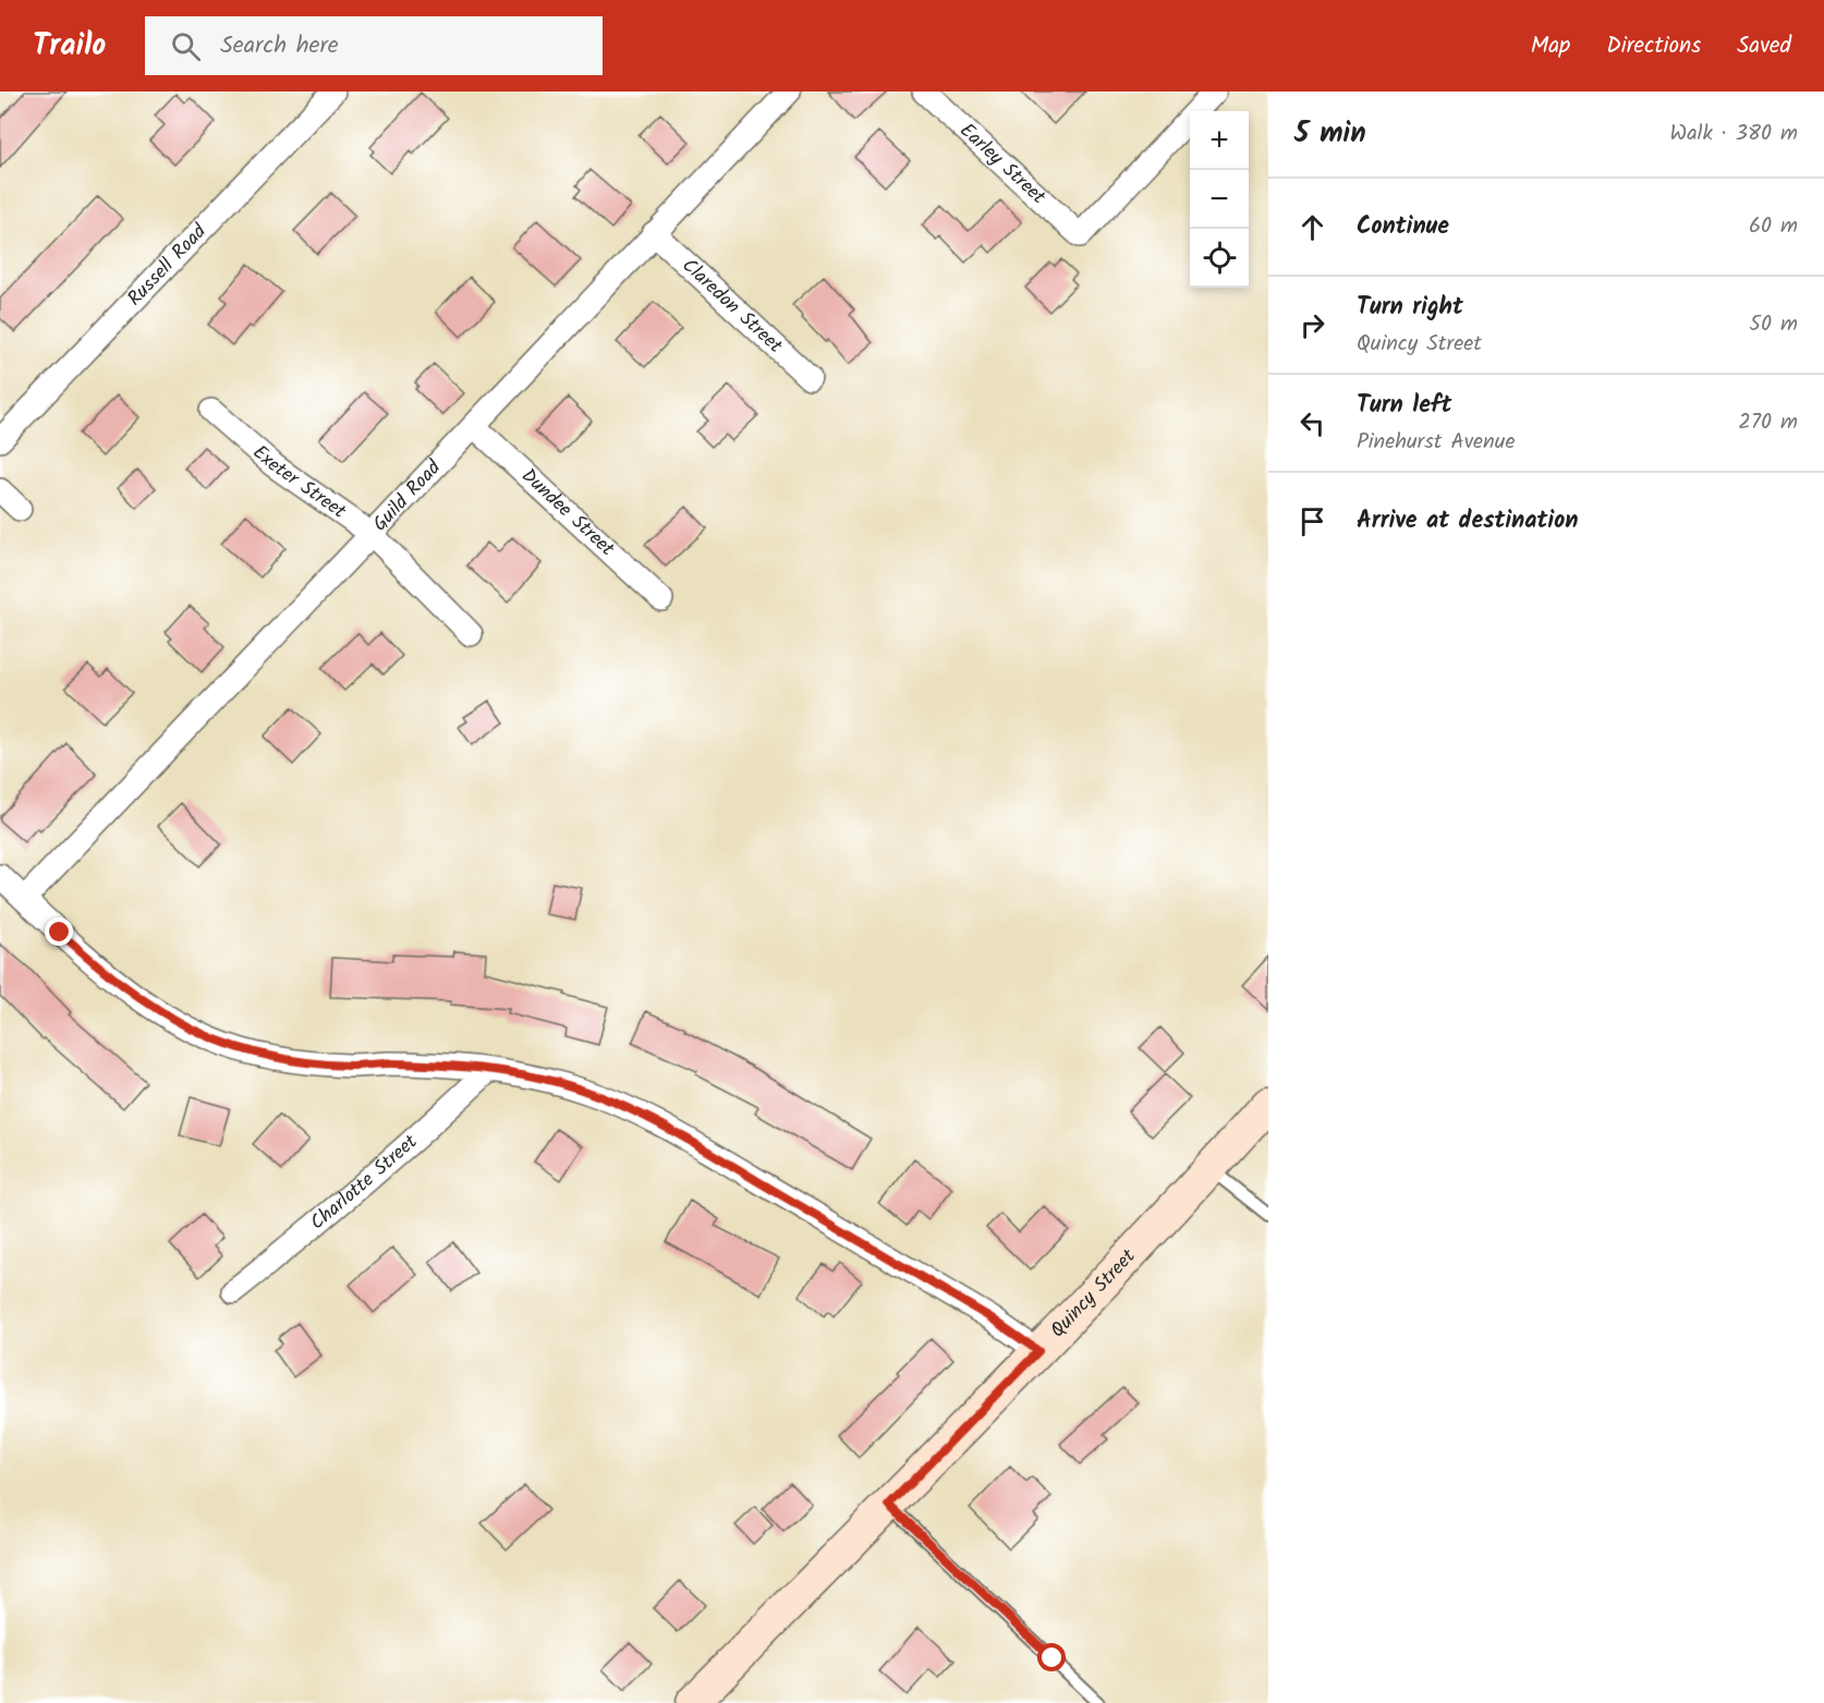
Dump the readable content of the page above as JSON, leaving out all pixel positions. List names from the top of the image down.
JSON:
{
  "streets": {
    "main road": ["Quincy Street"],
    "street": [
      "Earley Street",
      "Russell Road",
      "Claredon Street",
      "Exeter Street",
      "Guild Road",
      "Dundee Street",
      "Charlotte Street"
    ]
  },
  "crossings": [
    ["Claredon Street", "Guild Road"],
    ["Exeter Street", "Guild Road"],
    ["Guild Road", "Dundee Street"]
  ],
  "page": {
    "header": "Trailo",
    "search": "Search here",
    "nav": ["Map", "Directions", "Saved"],
    "heading": ["5 min", "Walk · 380 m"],
    "map_buttons": ["+", "−"],
    "list": [
      ["Continue", "60 m"],
      ["Turn right", "Quincy Street", "50 m"],
      ["Turn left", "Pinehurst Avenue", "270 m"],
      "Arrive at destination"
    ]
  }
}
